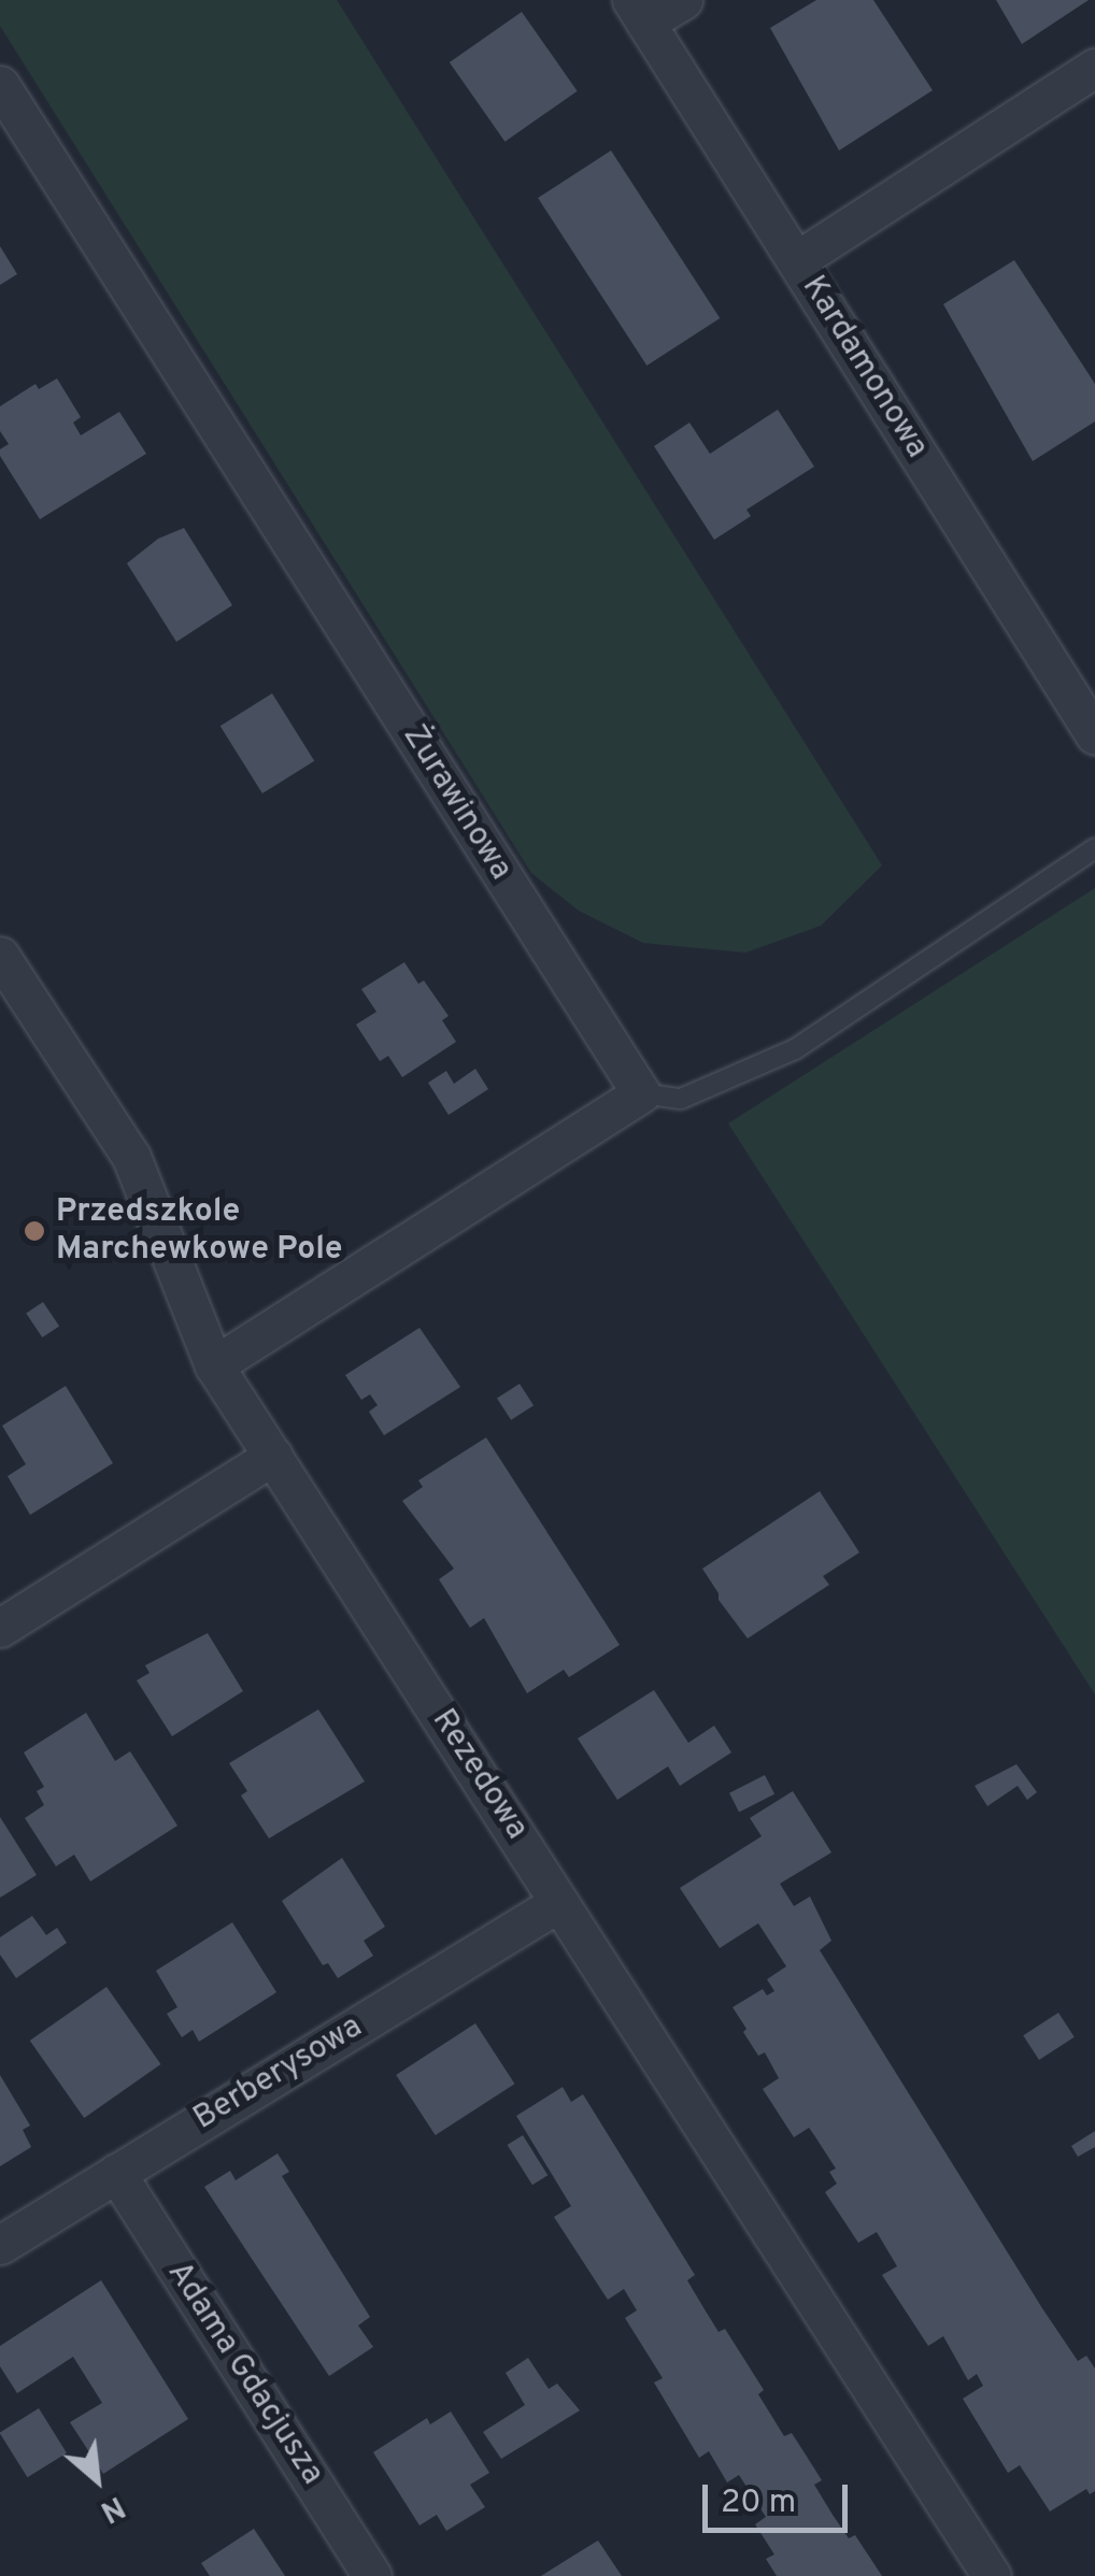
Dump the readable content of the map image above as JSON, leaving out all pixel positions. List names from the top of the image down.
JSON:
{
  "streets": {
    "street": [
      "Kardamonowa",
      "Żurawinowa",
      "Rezedowa",
      "Berberysowa",
      "Adama Gdacjusza"
    ]
  },
  "crossings": [
    ["Rezedowa", "Berberysowa"],
    ["Berberysowa", "Adama Gdacjusza"]
  ],
  "places": ["Przedszkole Marchewkowe Pole"],
  "scale_bar": "20 m",
  "north": "bottom right"
}
